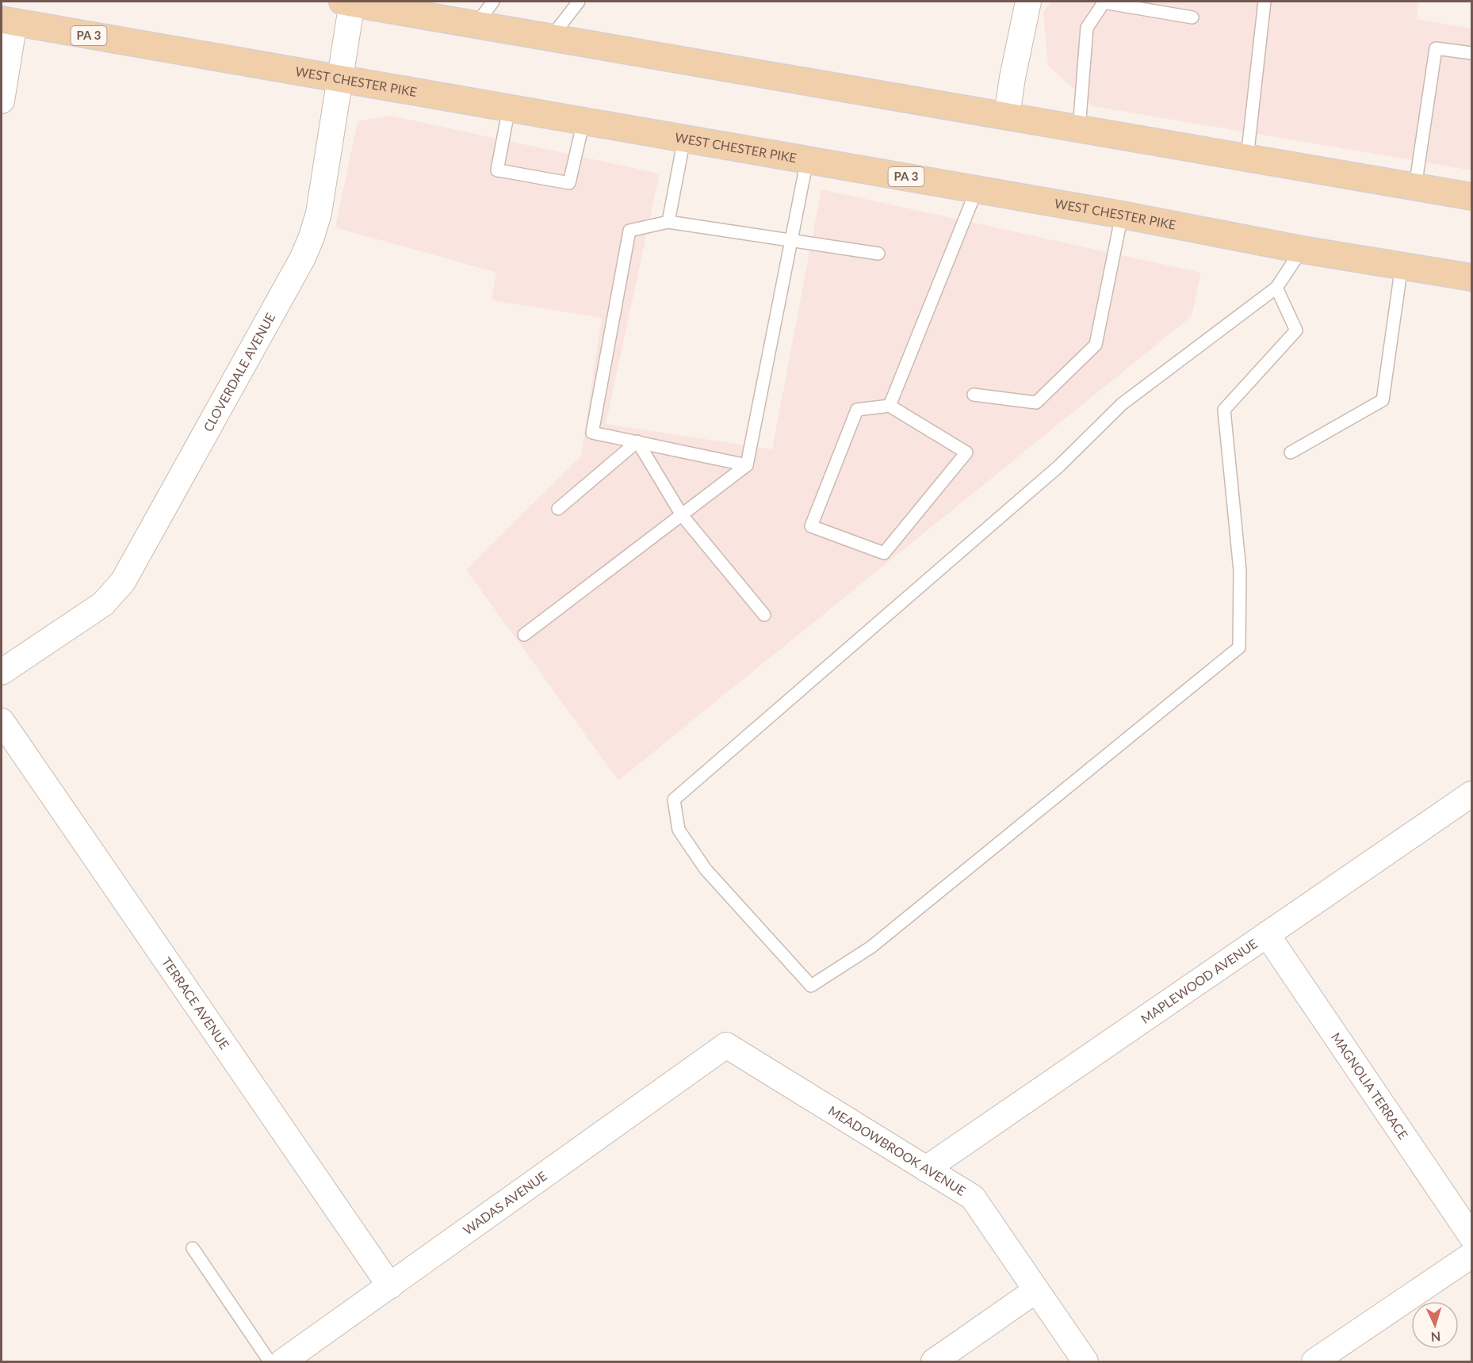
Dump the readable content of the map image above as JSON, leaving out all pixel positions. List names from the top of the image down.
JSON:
{
  "streets": {
    "main road": ["PA 3", "WEST CHESTER PIKE"],
    "street": [
      "CLOVERDALE AVENUE",
      "MAPLEWOOD AVENUE",
      "TERRACE AVENUE",
      "MAGNOLIA TERRACE",
      "MEADOWBROOK AVENUE",
      "WADAS AVENUE"
    ]
  },
  "crossings": [
    ["WEST CHESTER PIKE", "CLOVERDALE AVENUE"],
    ["MAPLEWOOD AVENUE", "MAGNOLIA TERRACE"],
    ["MAPLEWOOD AVENUE", "MEADOWBROOK AVENUE"],
    ["TERRACE AVENUE", "WADAS AVENUE"],
    ["MEADOWBROOK AVENUE", "WADAS AVENUE"]
  ],
  "north": "bottom"
}
